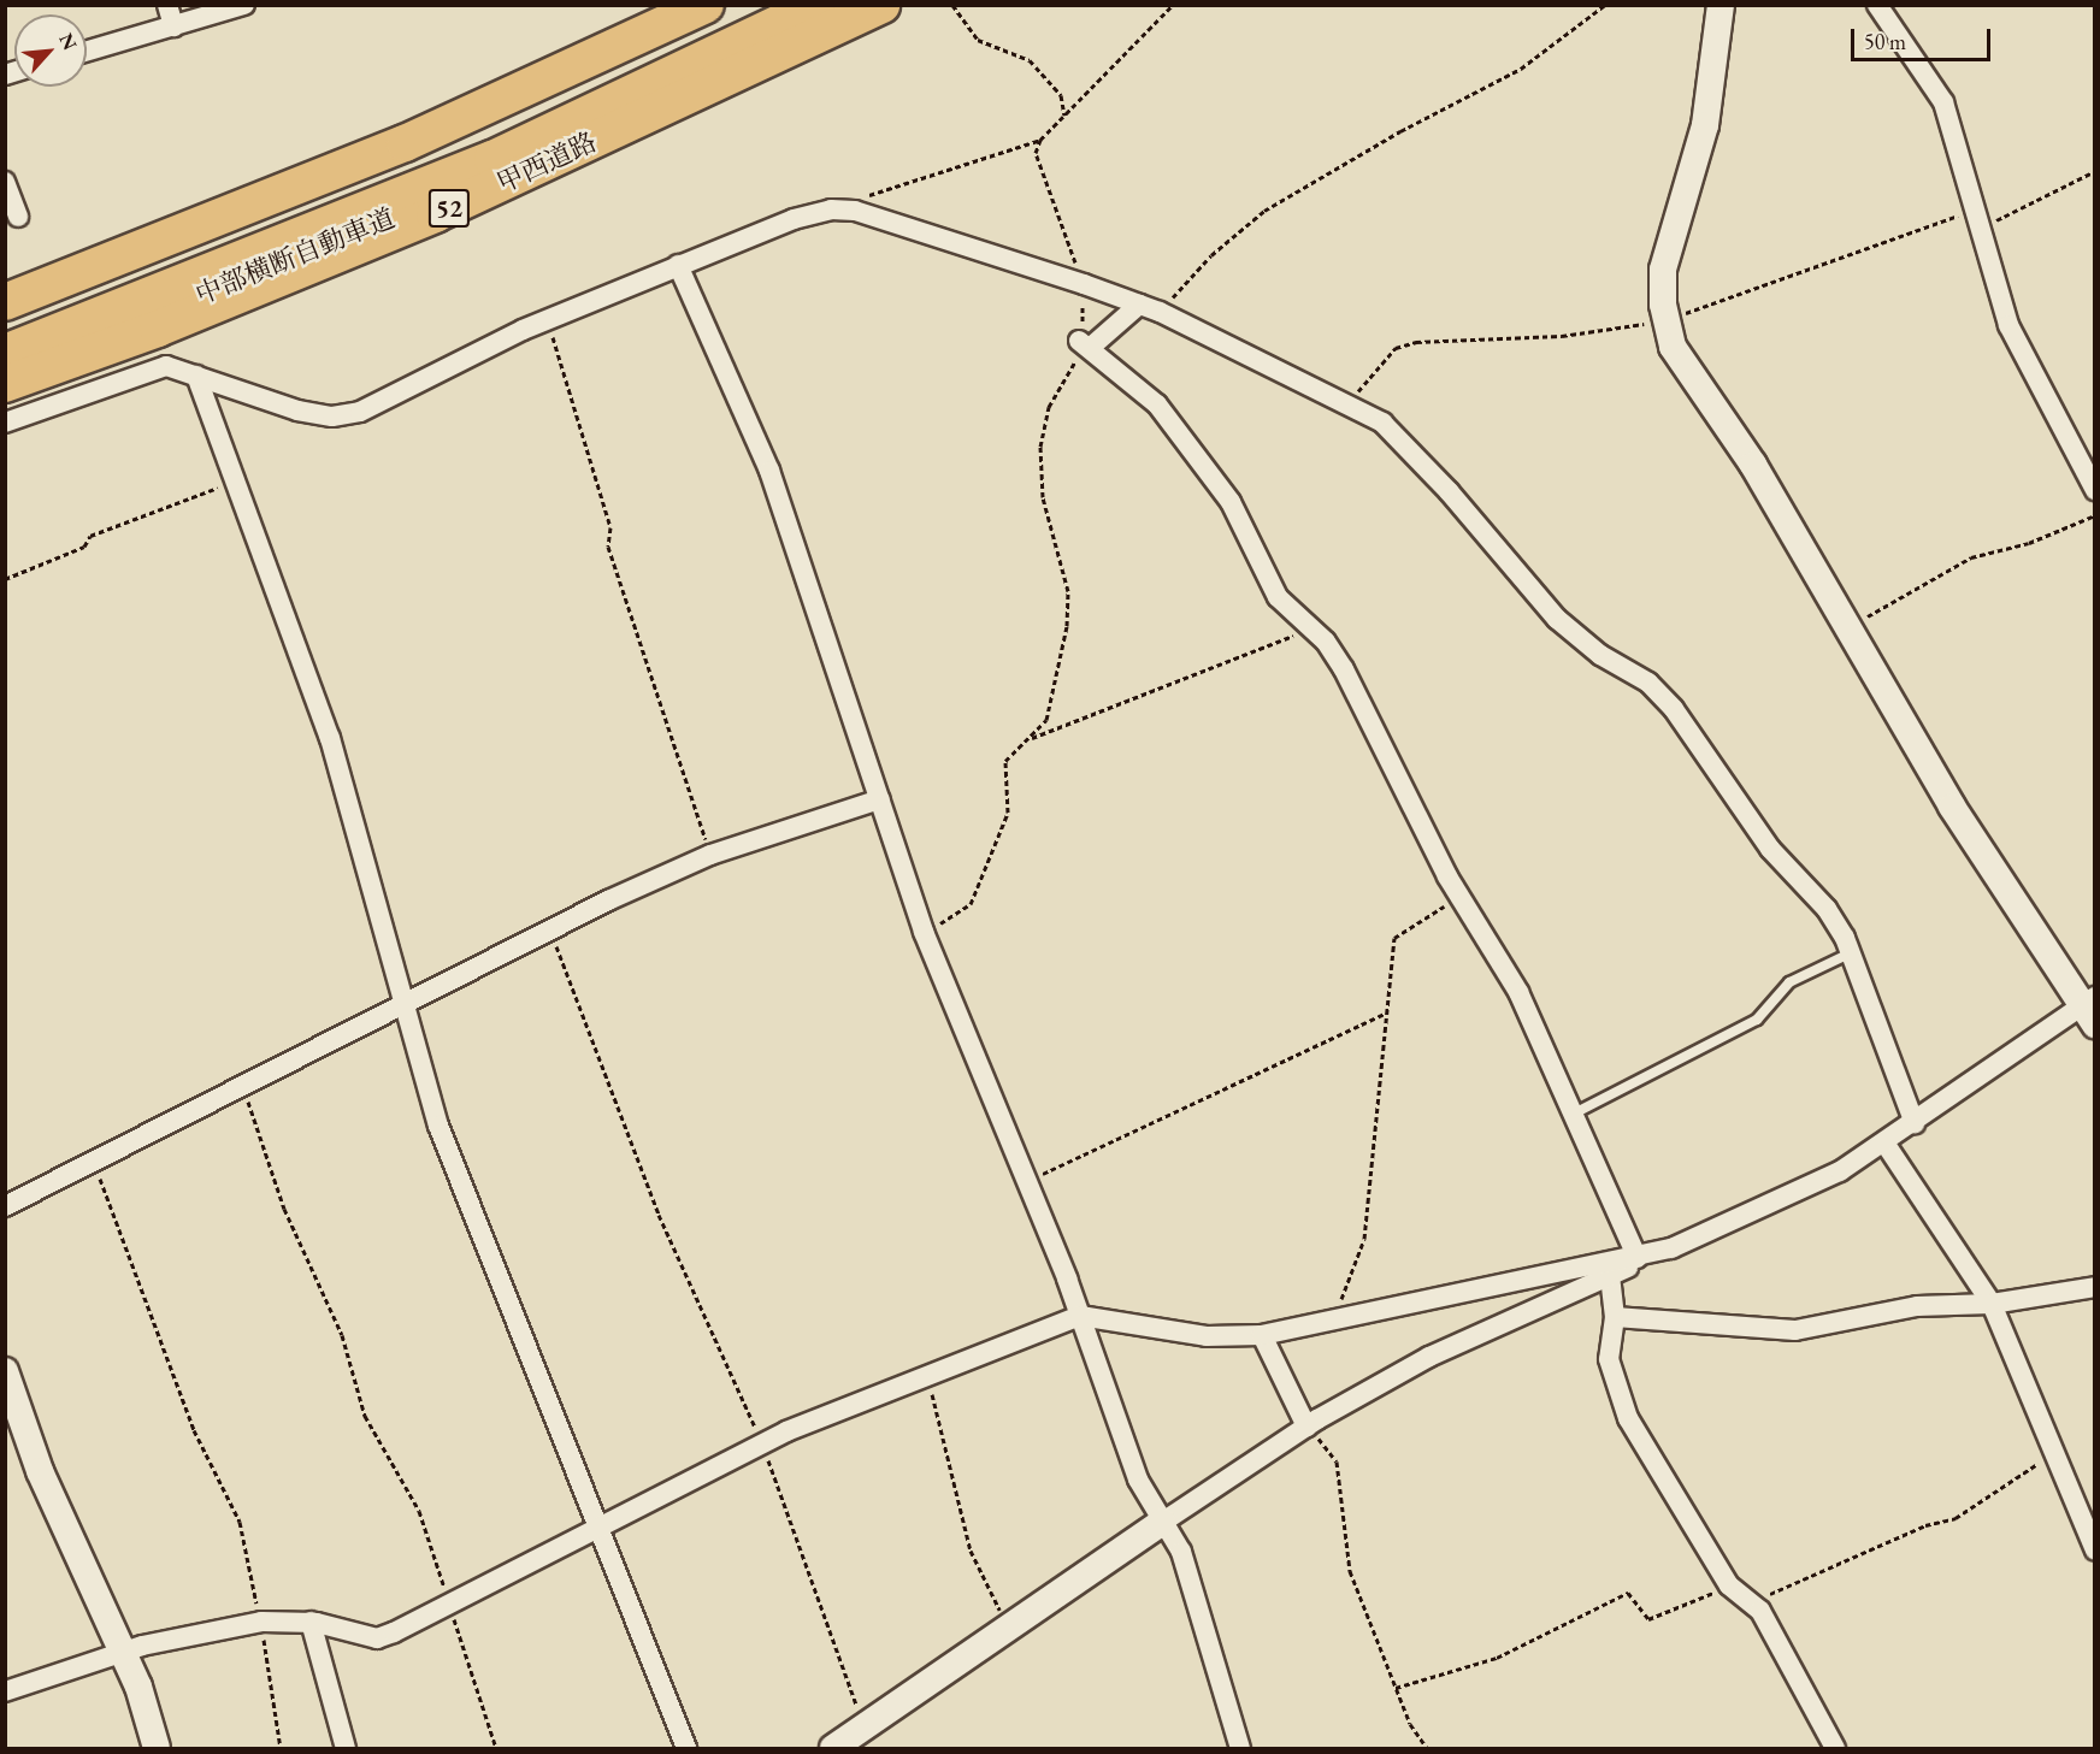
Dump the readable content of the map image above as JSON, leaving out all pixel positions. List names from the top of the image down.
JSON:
{
  "streets": {
    "highway": ["甲西道路", "52", "中部横断自動車道"]
  },
  "scale_bar": "50 m",
  "north": "top right"
}
